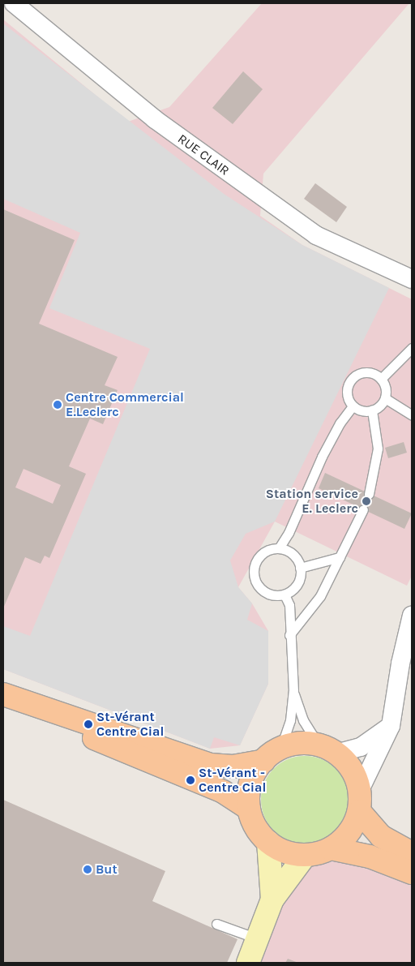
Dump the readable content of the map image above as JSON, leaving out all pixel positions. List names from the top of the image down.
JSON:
{
  "streets": {
    "street": ["RUE CLAIR"]
  },
  "places": [
    "Centre Commercial E.Leclerc",
    "Station service E. Leclerc",
    "St-Vérant Centre Cial",
    "St-Vérant - Centre Cial",
    "But"
  ]
}
